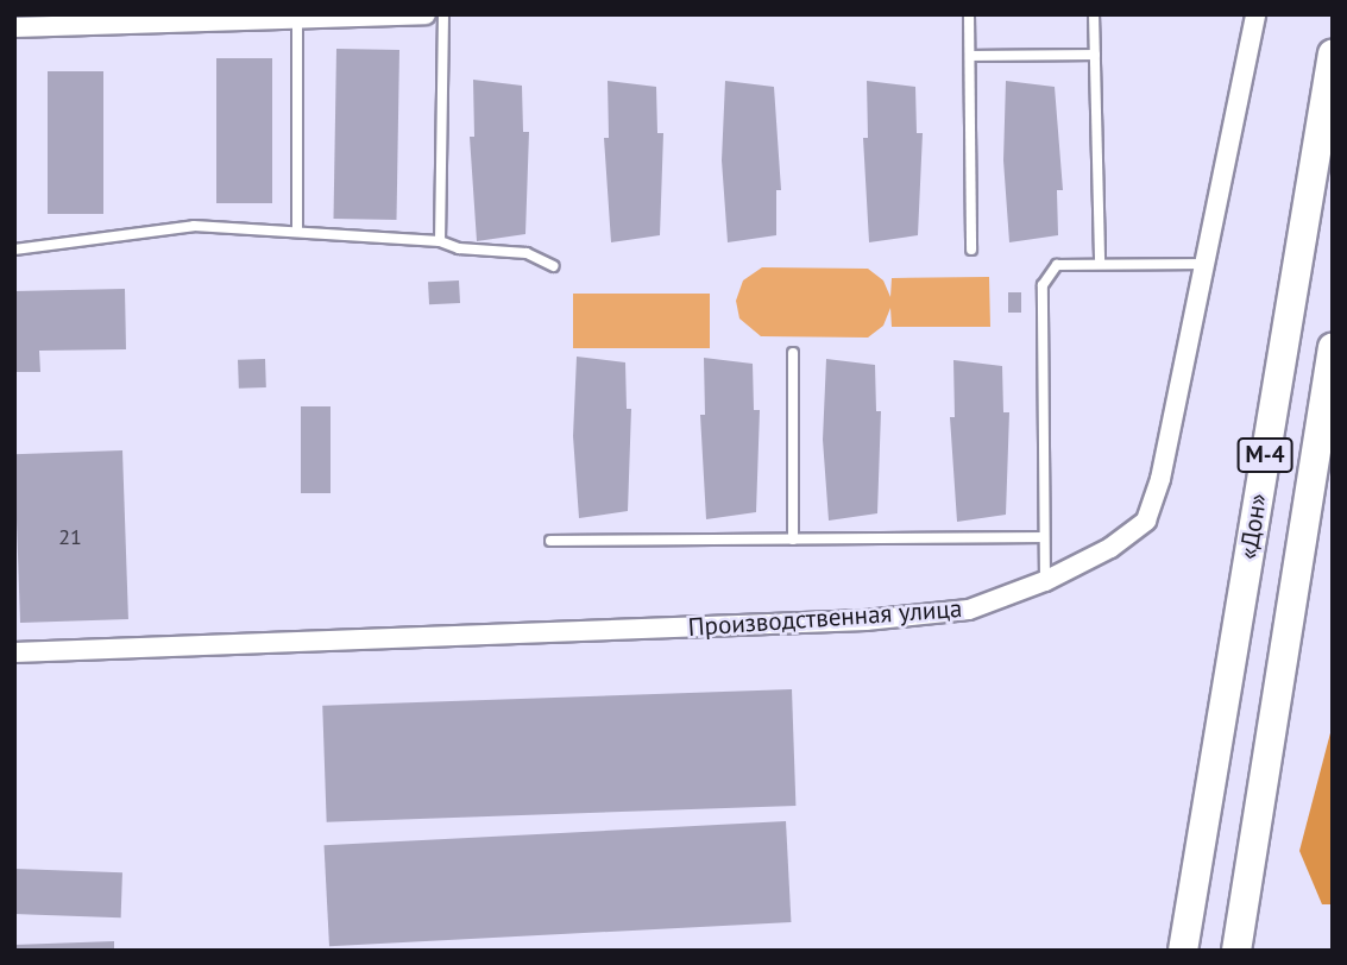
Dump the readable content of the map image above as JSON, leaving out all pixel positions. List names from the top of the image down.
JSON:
{
  "streets": {
    "highway": ["М-4", "«Дон»"],
    "street": ["Производственная улица"]
  },
  "house_numbers": ["21"]
}
